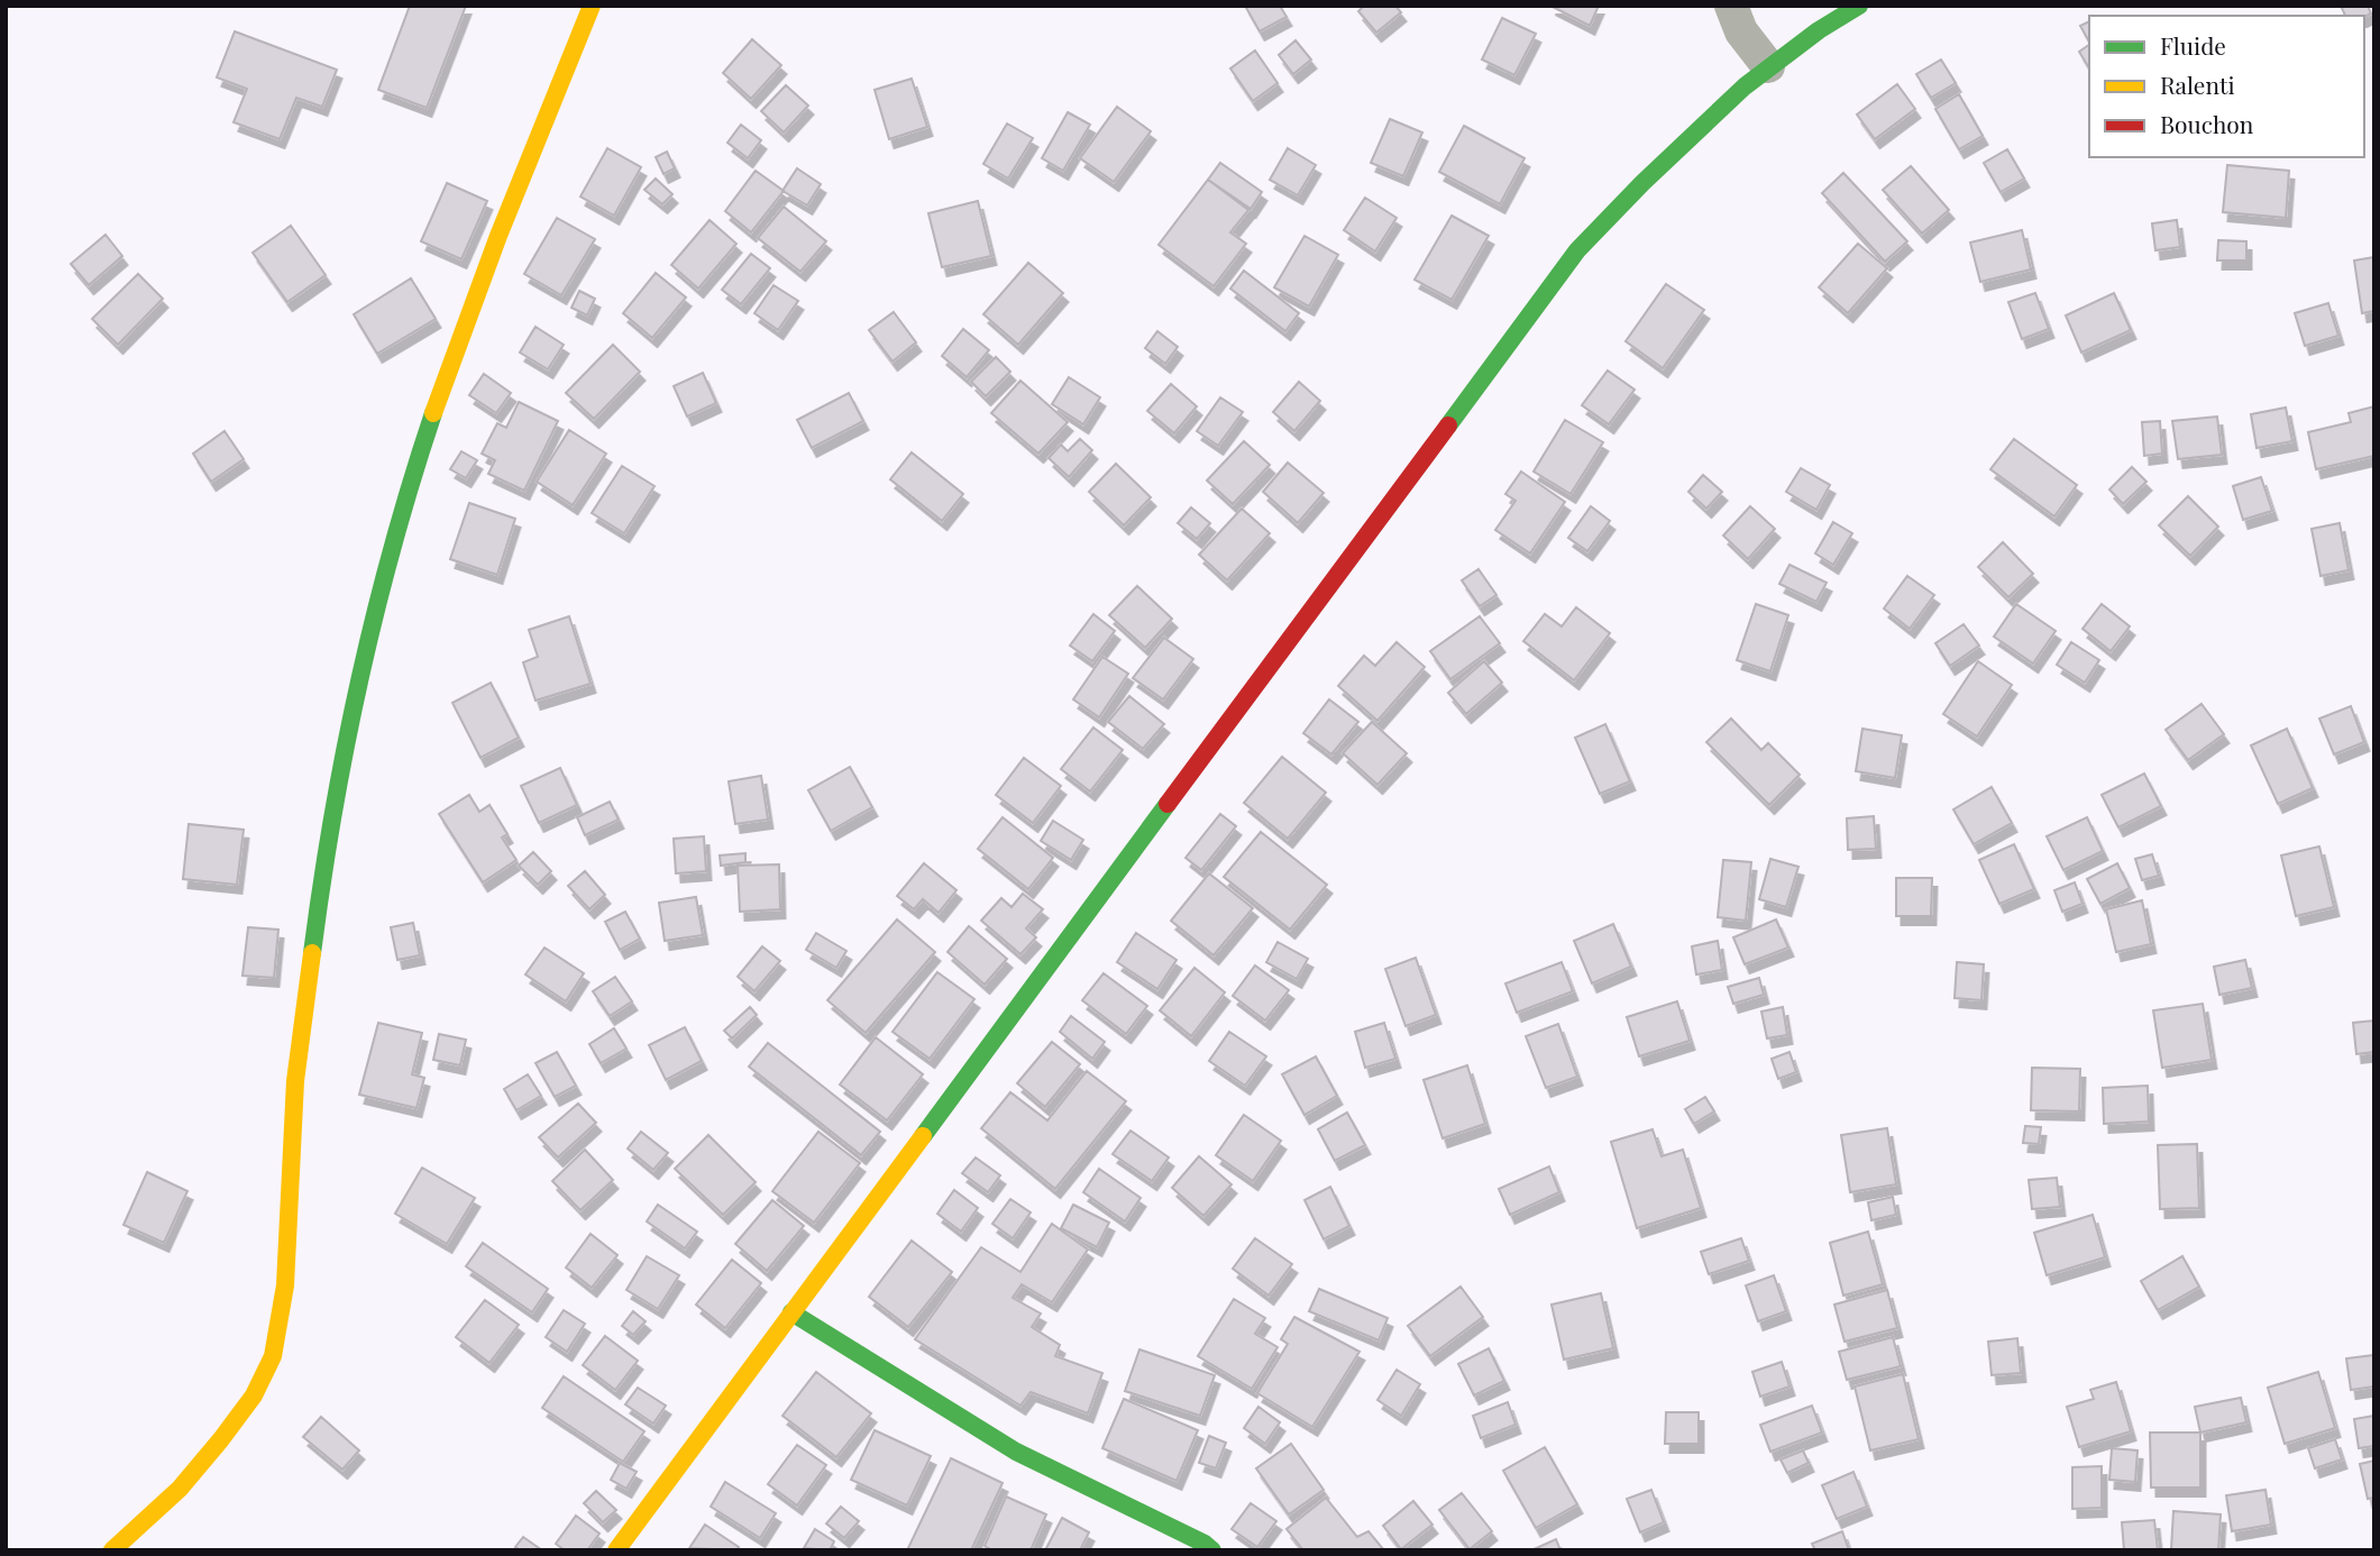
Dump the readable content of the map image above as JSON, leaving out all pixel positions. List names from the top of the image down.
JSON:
{
  "legend": ["Fluide", "Ralenti", "Bouchon"]
}
